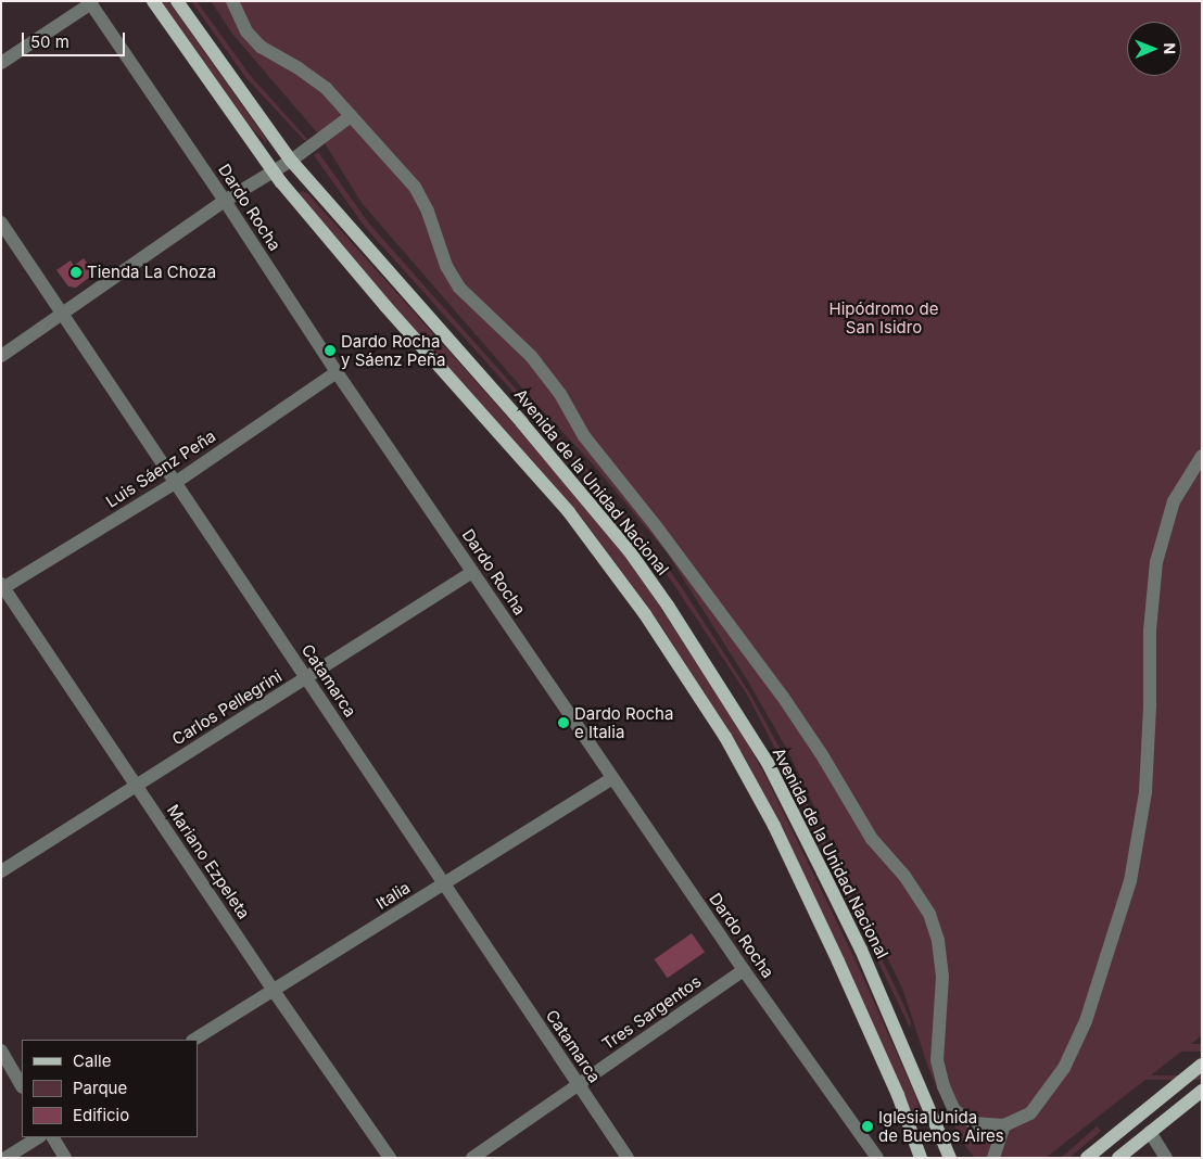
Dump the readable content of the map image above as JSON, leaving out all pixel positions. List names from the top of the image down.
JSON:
{
  "streets": {
    "main road": ["Avenida de la Unidad Nacional"],
    "street": [
      "Dardo Rocha",
      "Luis Sáenz Peña",
      "Catamarca",
      "Carlos Pellegrini",
      "Mariano Ezpeleta",
      "Italia",
      "Tres Sargentos"
    ]
  },
  "crossings": [
    ["Dardo Rocha", "Luis Sáenz Peña"],
    ["Dardo Rocha", "Carlos Pellegrini"],
    ["Dardo Rocha", "Italia"],
    ["Dardo Rocha", "Tres Sargentos"],
    ["Luis Sáenz Peña", "Catamarca"],
    ["Luis Sáenz Peña", "Mariano Ezpeleta"],
    ["Catamarca", "Carlos Pellegrini"],
    ["Catamarca", "Italia"],
    ["Catamarca", "Tres Sargentos"],
    ["Carlos Pellegrini", "Mariano Ezpeleta"],
    ["Mariano Ezpeleta", "Italia"]
  ],
  "parks": ["Hipódromo de San Isidro"],
  "places": [
    "Tienda La Choza",
    "Dardo Rocha y Sáenz Peña",
    "Dardo Rocha e Italia",
    "Iglesia Unida de Buenos Aires"
  ],
  "legend": ["Calle", "Parque", "Edificio"],
  "scale_bar": "50 m",
  "north": "right"
}
